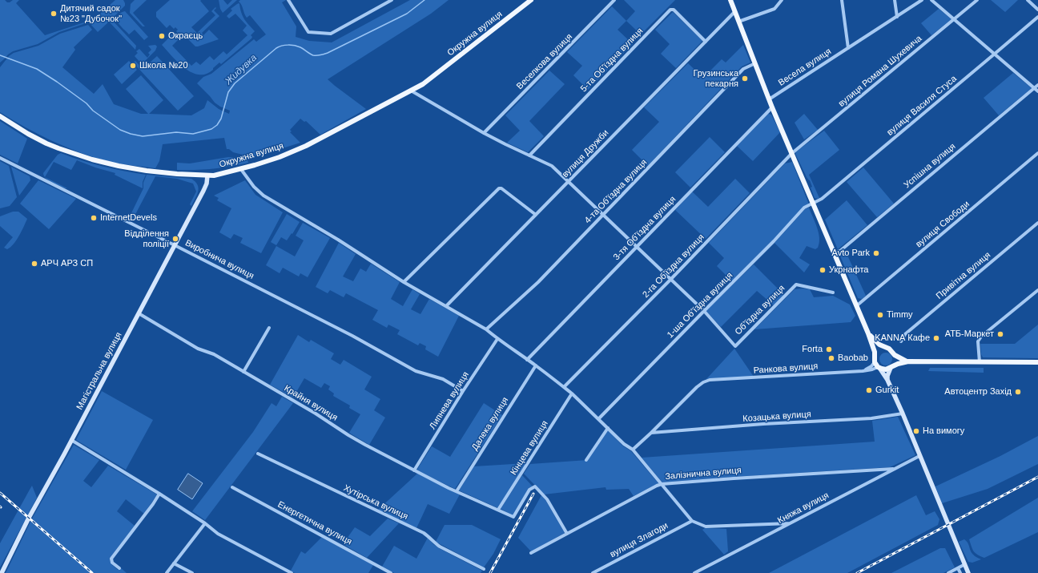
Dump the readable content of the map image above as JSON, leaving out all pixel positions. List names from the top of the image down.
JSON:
{
  "streets": {
    "main road": ["Окружна вулиця"],
    "street": [
      "5-та Обʼїздна вулиця",
      "Веселкова вулиця",
      "Весела вулиця",
      "вулиця Романа Шухевича",
      "вулиця Василя Стуса",
      "вулиця Дружби",
      "Успішна вулиця",
      "4-та Обʼїздна вулиця",
      "вулиця Свободи",
      "3-тя Обʼїздна вулиця",
      "Виробнича вулиця",
      "2-га Обʼїздна вулиця",
      "Привітна вулиця",
      "1-ша Обʼїздна вулиця",
      "Обʼїздна вулиця",
      "Ранкова вулиця",
      "Магістральна вулиця",
      "Липнева вулиця",
      "Крайня вулиця",
      "Козацька вулиця",
      "Далека вулиця",
      "Кінцева вулиця",
      "Залізнична вулиця",
      "Хутірська вулиця",
      "Княжа вулиця",
      "Енергетична вулиця",
      "вулиця Злагоди"
    ]
  },
  "crossings": [
    ["Окружна вулиця", "Магістральна вулиця"],
    ["5-та Обʼїздна вулиця", "вулиця Дружби"],
    ["вулиця Романа Шухевича", "2-га Обʼїздна вулиця"],
    ["вулиця Василя Стуса", "1-ша Обʼїздна вулиця"],
    ["Виробнича вулиця", "Магістральна вулиця"],
    ["Виробнича вулиця", "Липнева вулиця"],
    ["1-ша Обʼїздна вулиця", "Обʼїздна вулиця"],
    ["Ранкова вулиця", "Козацька вулиця"],
    ["Магістральна вулиця", "Крайня вулиця"],
    ["Липнева вулиця", "Крайня вулиця"],
    ["Крайня вулиця", "Далека вулиця"],
    ["Крайня вулиця", "Кінцева вулиця"],
    ["Крайня вулиця", "Залізнична вулиця"],
    ["Залізнична вулиця", "Княжа вулиця"]
  ],
  "water": ["Жидувка"],
  "places": [
    "Дитячий садок №23 \"Дубочок\"",
    "Окраєць",
    "Школа №20",
    "Грузинська пекарня",
    "InternetDevels",
    "Відділення поліції",
    "Avto Park",
    "АРЧ АРЗ СП",
    "Укрнафта",
    "Timmy",
    "АТБ-Маркет",
    "KANNA Кафе",
    "Forta",
    "Baobab",
    "Gurkit",
    "Автоцентр Захід",
    "На вимогу"
  ]
}
